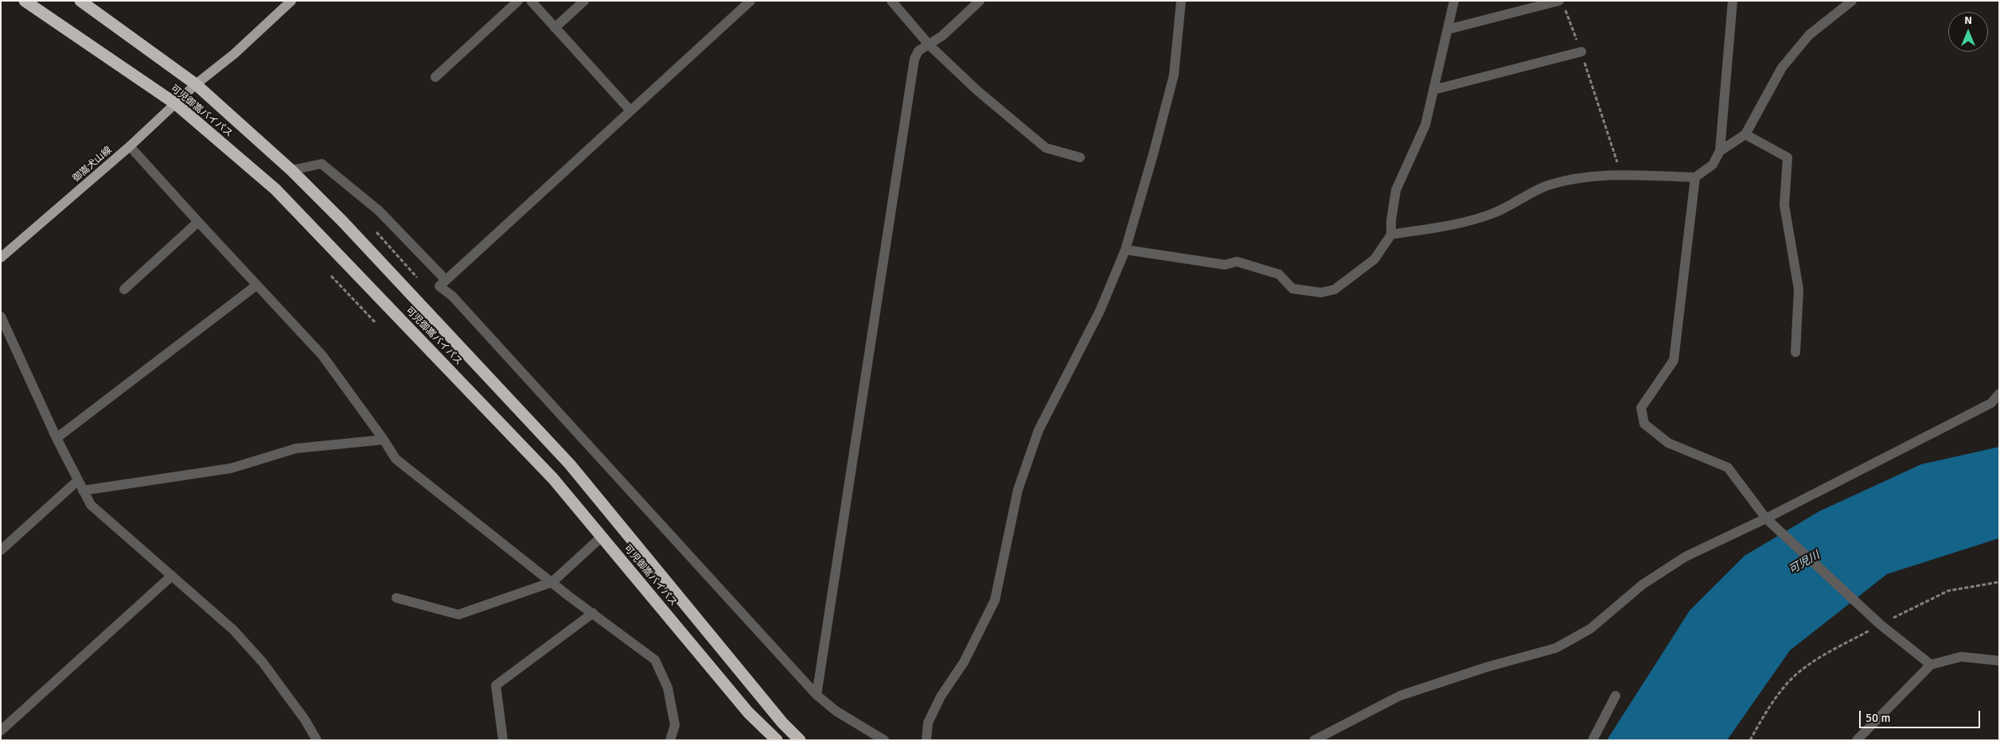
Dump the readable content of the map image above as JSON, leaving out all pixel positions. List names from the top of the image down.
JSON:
{
  "streets": {
    "highway": ["可児御嵩バイパス"],
    "main road": ["御嵩犬山線"]
  },
  "crossings": [
    ["可児御嵩バイパス", "御嵩犬山線"]
  ],
  "water": ["可児川"],
  "scale_bar": "50 m",
  "north": "top"
}
